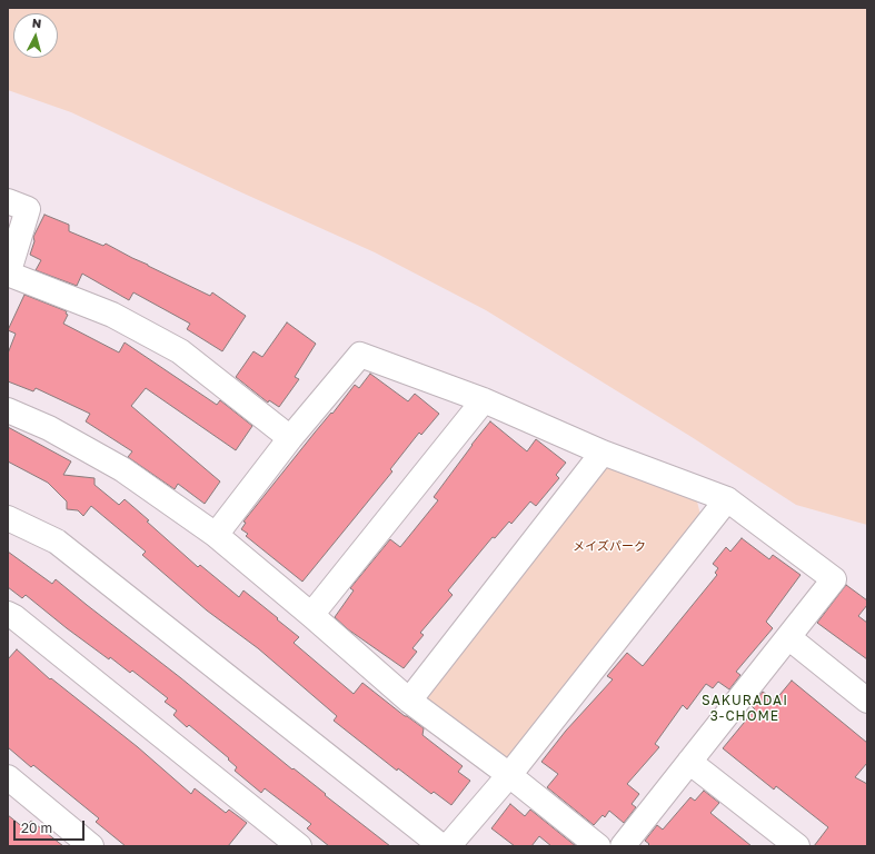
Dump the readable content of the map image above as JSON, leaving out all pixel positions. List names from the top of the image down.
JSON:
{
  "districts": ["SAKURADAI 3-CHOME"],
  "parks": ["メイズパーク"],
  "scale_bar": "20 m",
  "north": "top"
}
